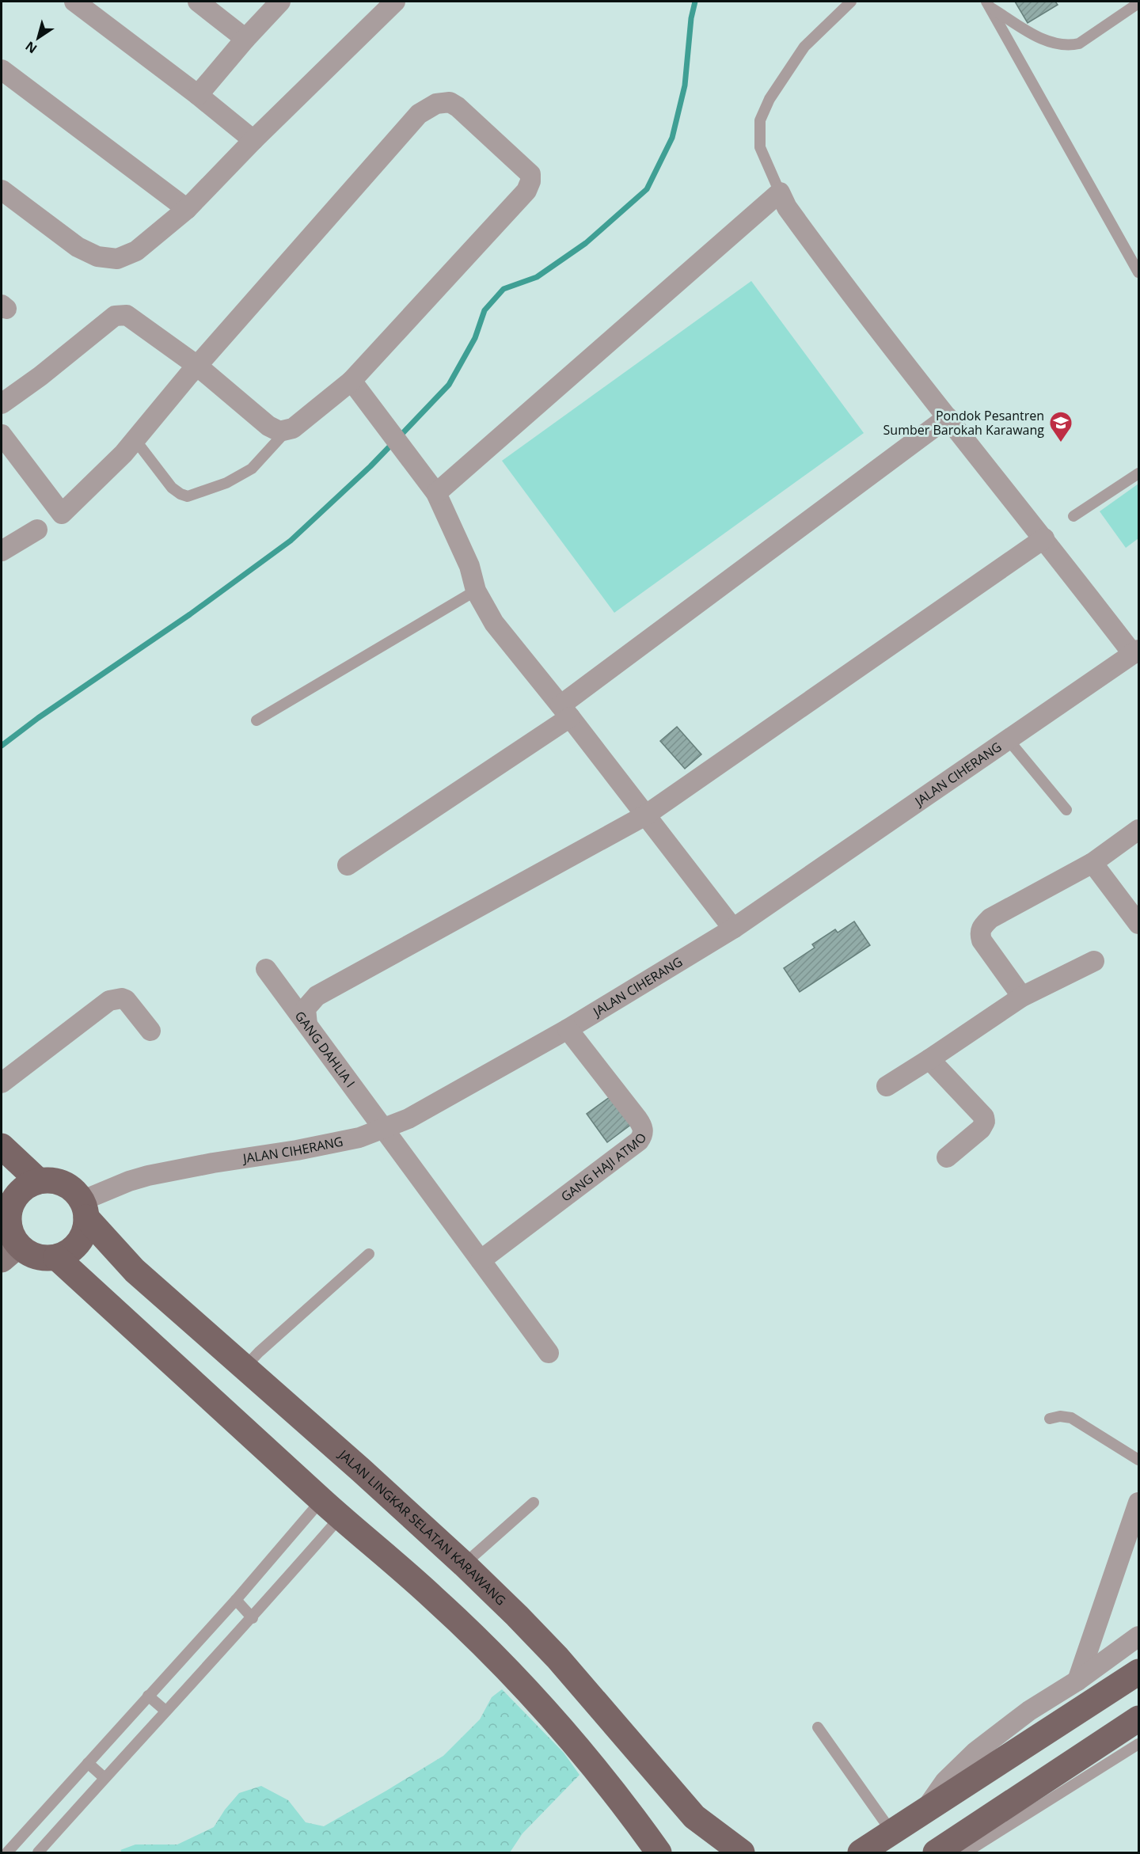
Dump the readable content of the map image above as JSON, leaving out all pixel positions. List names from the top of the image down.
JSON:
{
  "streets": {
    "main road": ["JALAN LINGKAR SELATAN KARAWANG"],
    "street": ["JALAN CIHERANG", "GANG DAHLIA I", "GANG HAJI ATMO"]
  },
  "crossings": [
    ["JALAN CIHERANG", "GANG DAHLIA I"],
    ["JALAN CIHERANG", "GANG HAJI ATMO"],
    ["JALAN CIHERANG", "JALAN LINGKAR SELATAN KARAWANG"],
    ["GANG DAHLIA I", "GANG HAJI ATMO"]
  ],
  "places": {
    "school or university": ["Pondok Pesantren Sumber Barokah Karawang"]
  },
  "north": "bottom left"
}
